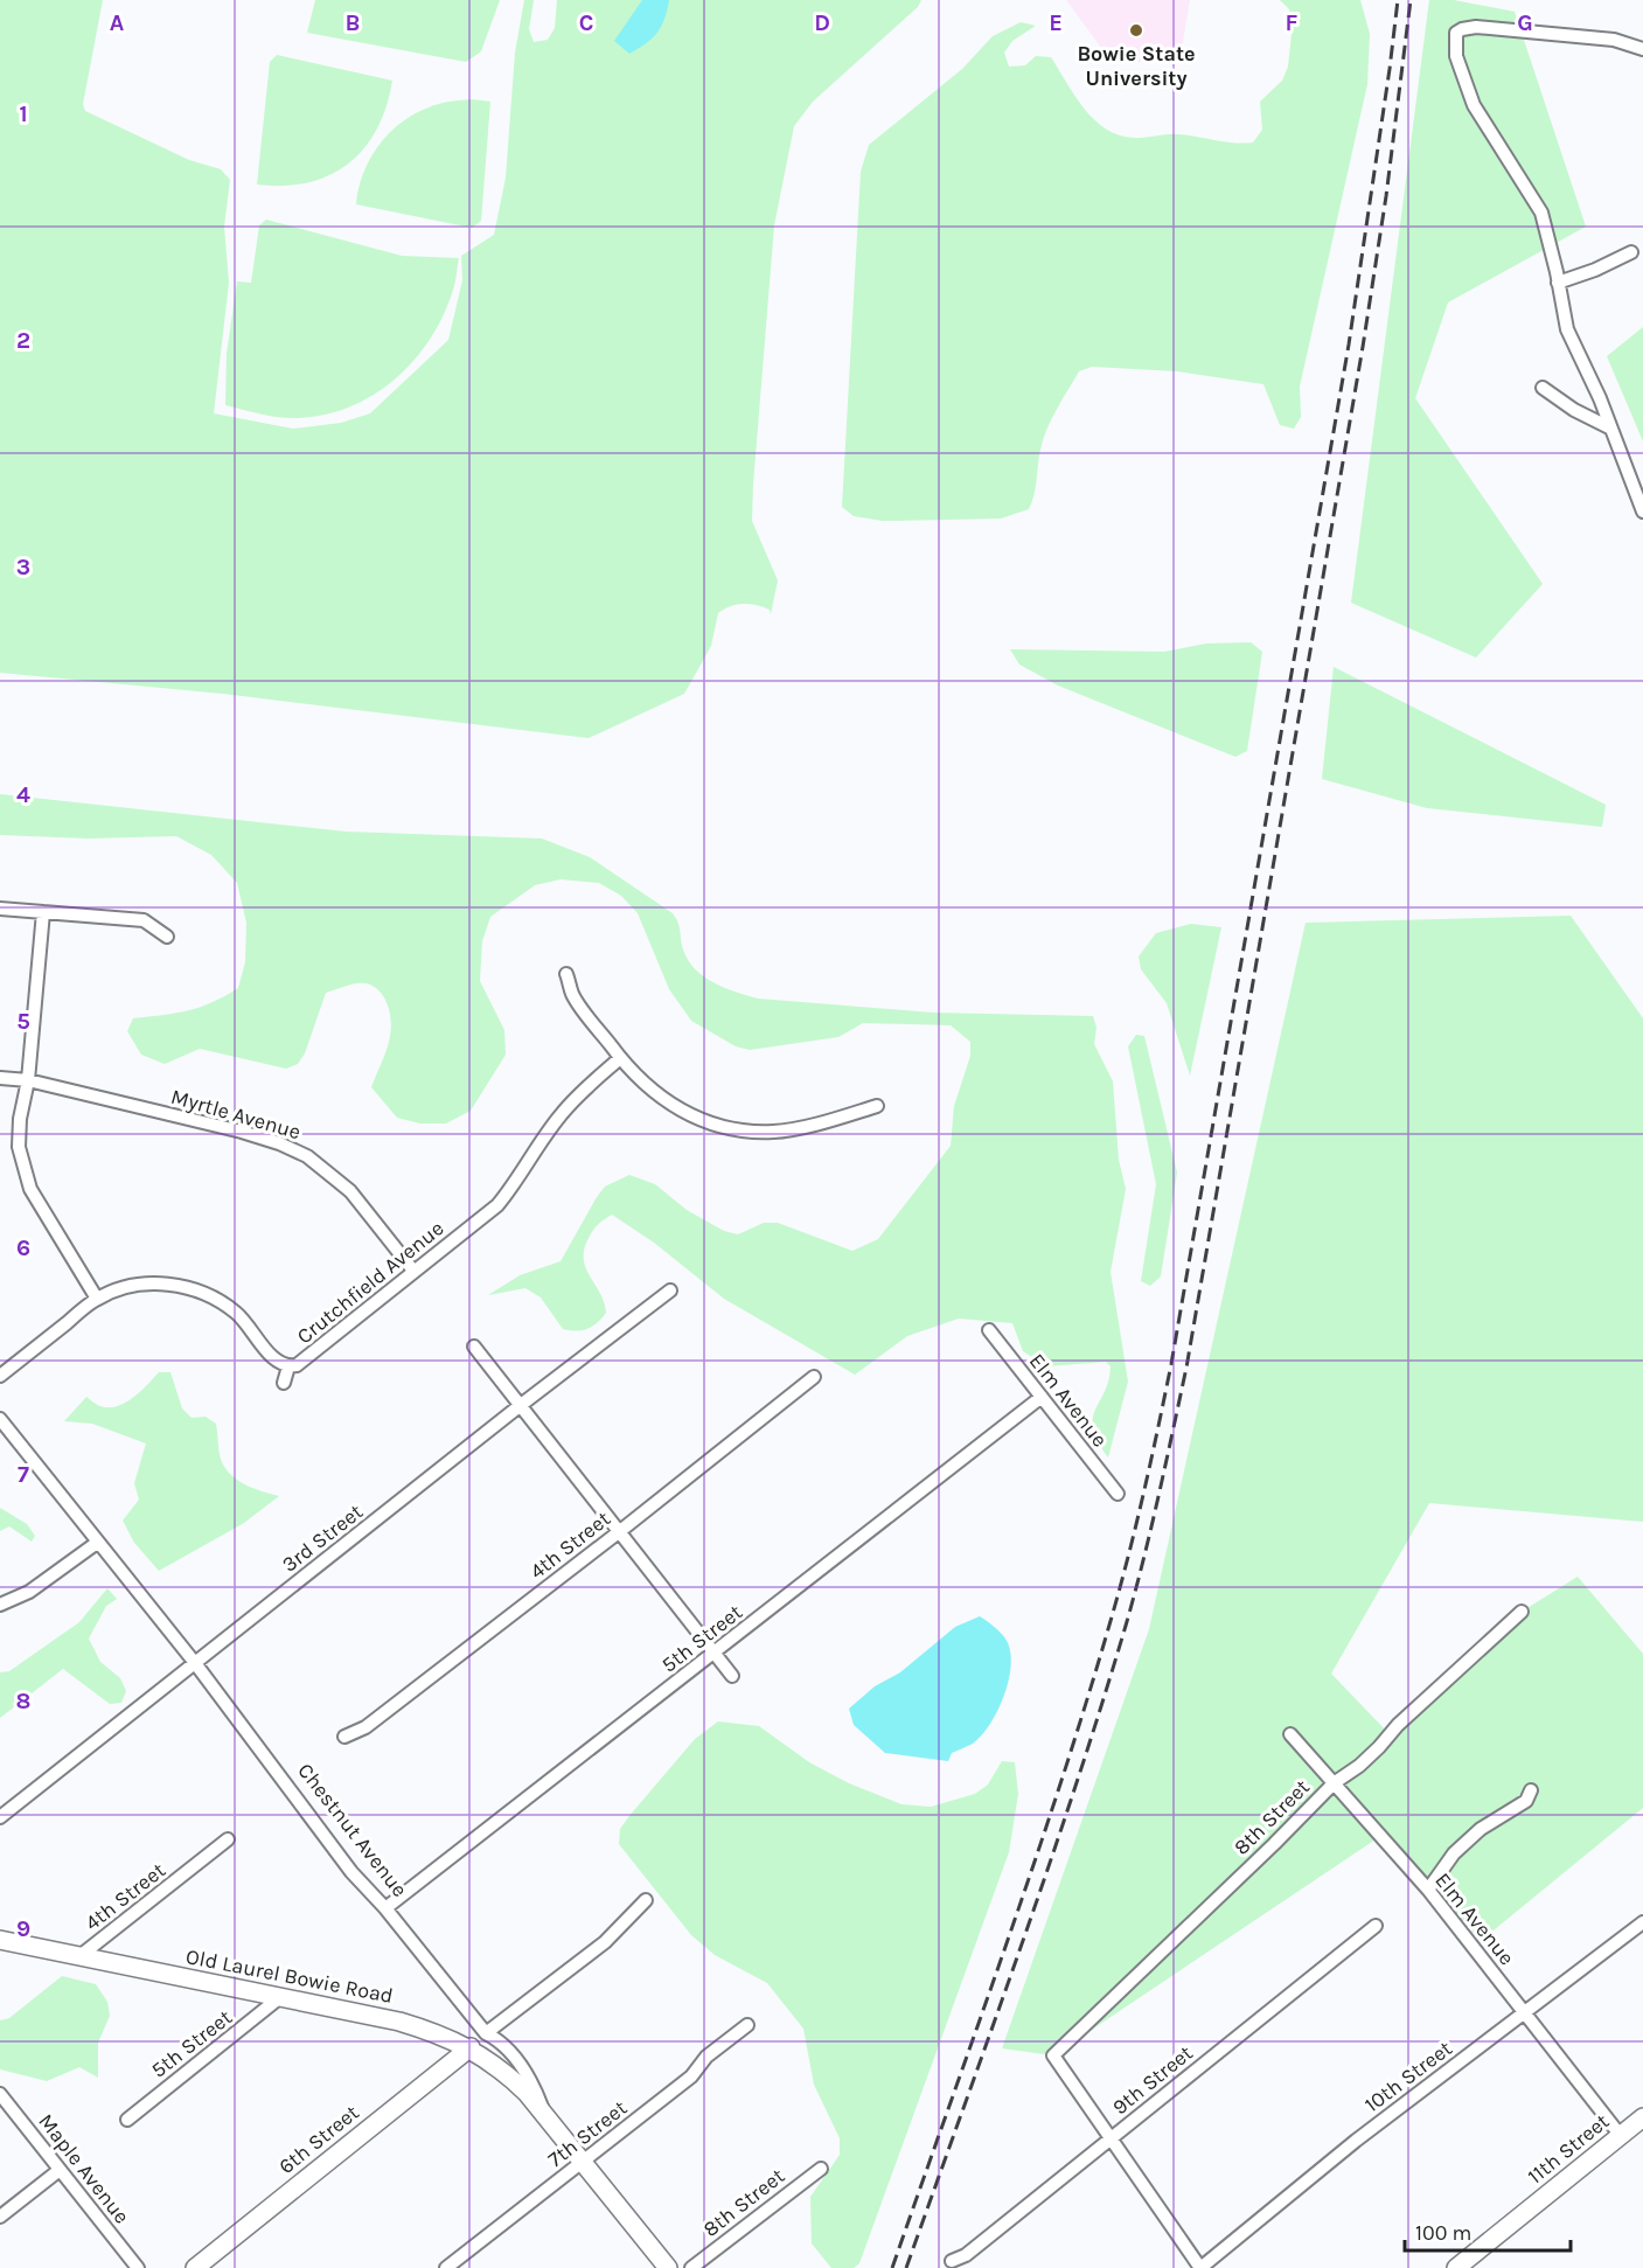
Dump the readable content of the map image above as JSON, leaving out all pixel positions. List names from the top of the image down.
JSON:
{
  "streets": {
    "street": [
      "Myrtle Avenue",
      "Crutchfield Avenue",
      "Elm Avenue",
      "3rd Street",
      "4th Street",
      "5th Street",
      "8th Street",
      "Chestnut Avenue",
      "Old Laurel Bowie Road",
      "10th Street",
      "9th Street",
      "7th Street",
      "6th Street",
      "11th Street",
      "Maple Avenue"
    ]
  },
  "crossings": [
    ["Myrtle Avenue", "Crutchfield Avenue"],
    ["Elm Avenue", "5th Street"],
    ["Elm Avenue", "8th Street"],
    ["Elm Avenue", "10th Street"],
    ["Elm Avenue", "11th Street"],
    ["3rd Street", "Chestnut Avenue"],
    ["4th Street", "Old Laurel Bowie Road"],
    ["5th Street", "Chestnut Avenue"],
    ["5th Street", "Old Laurel Bowie Road"],
    ["8th Street", "9th Street"],
    ["Chestnut Avenue", "Old Laurel Bowie Road"],
    ["Chestnut Avenue", "7th Street"],
    ["Old Laurel Bowie Road", "6th Street"]
  ],
  "places": ["Bowie State University"],
  "scale_bar": "100 m",
  "grid": {
    "columns": [
      "A",
      "B",
      "C",
      "D",
      "E",
      "F",
      "G"
    ],
    "rows": [
      "1",
      "2",
      "3",
      "4",
      "5",
      "6",
      "7",
      "8",
      "9"
    ]
  }
}
